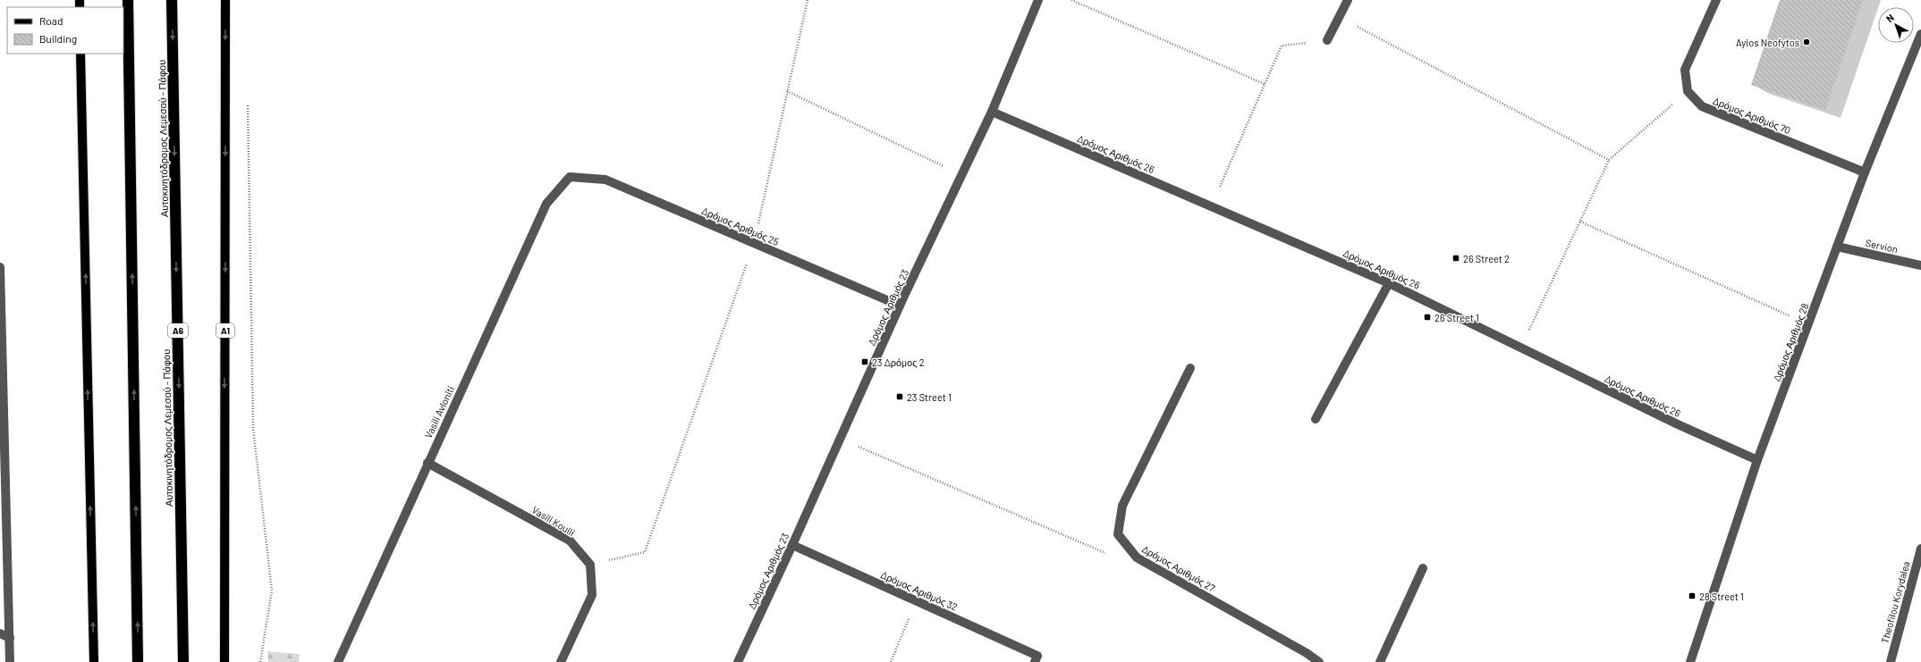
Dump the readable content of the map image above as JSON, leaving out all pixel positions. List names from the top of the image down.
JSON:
{
  "streets": {
    "highway": ["Αυτοκινητόδρομος Λεμεσού - Πάφου", "A6"],
    "main road": ["A1"],
    "street": [
      "Δρόμος Αριθμός 70",
      "Δρόμος Αριθμός 26",
      "Δρόμος Αριθμός 25",
      "Servion",
      "Δρόμος Αριθμός 23",
      "Δρόμος Αριθμός 28",
      "Vasili Avloniti",
      "Vasili Koulli",
      "Δρόμος Αριθμός 27",
      "Δρόμος Αριθμός 32",
      "Theofilou Korydalea"
    ]
  },
  "crossings": [
    ["Δρόμος Αριθμός 70", "Δρόμος Αριθμός 28"],
    ["Δρόμος Αριθμός 26", "Δρόμος Αριθμός 23"],
    ["Δρόμος Αριθμός 26", "Δρόμος Αριθμός 28"],
    ["Δρόμος Αριθμός 25", "Δρόμος Αριθμός 23"],
    ["Δρόμος Αριθμός 25", "Vasili Avloniti"],
    ["Servion", "Δρόμος Αριθμός 28"],
    ["Δρόμος Αριθμός 23", "Δρόμος Αριθμός 32"],
    ["Vasili Avloniti", "Vasili Koulli"]
  ],
  "places": {
    "other": ["Ayios Neofytos"],
    "transit": [
      "26 Street 2",
      "26 Street 1",
      "23 Δρόμος 2",
      "23 Street 1",
      "28 Street 1"
    ]
  },
  "legend": ["Road", "Building"],
  "north": "top left"
}
